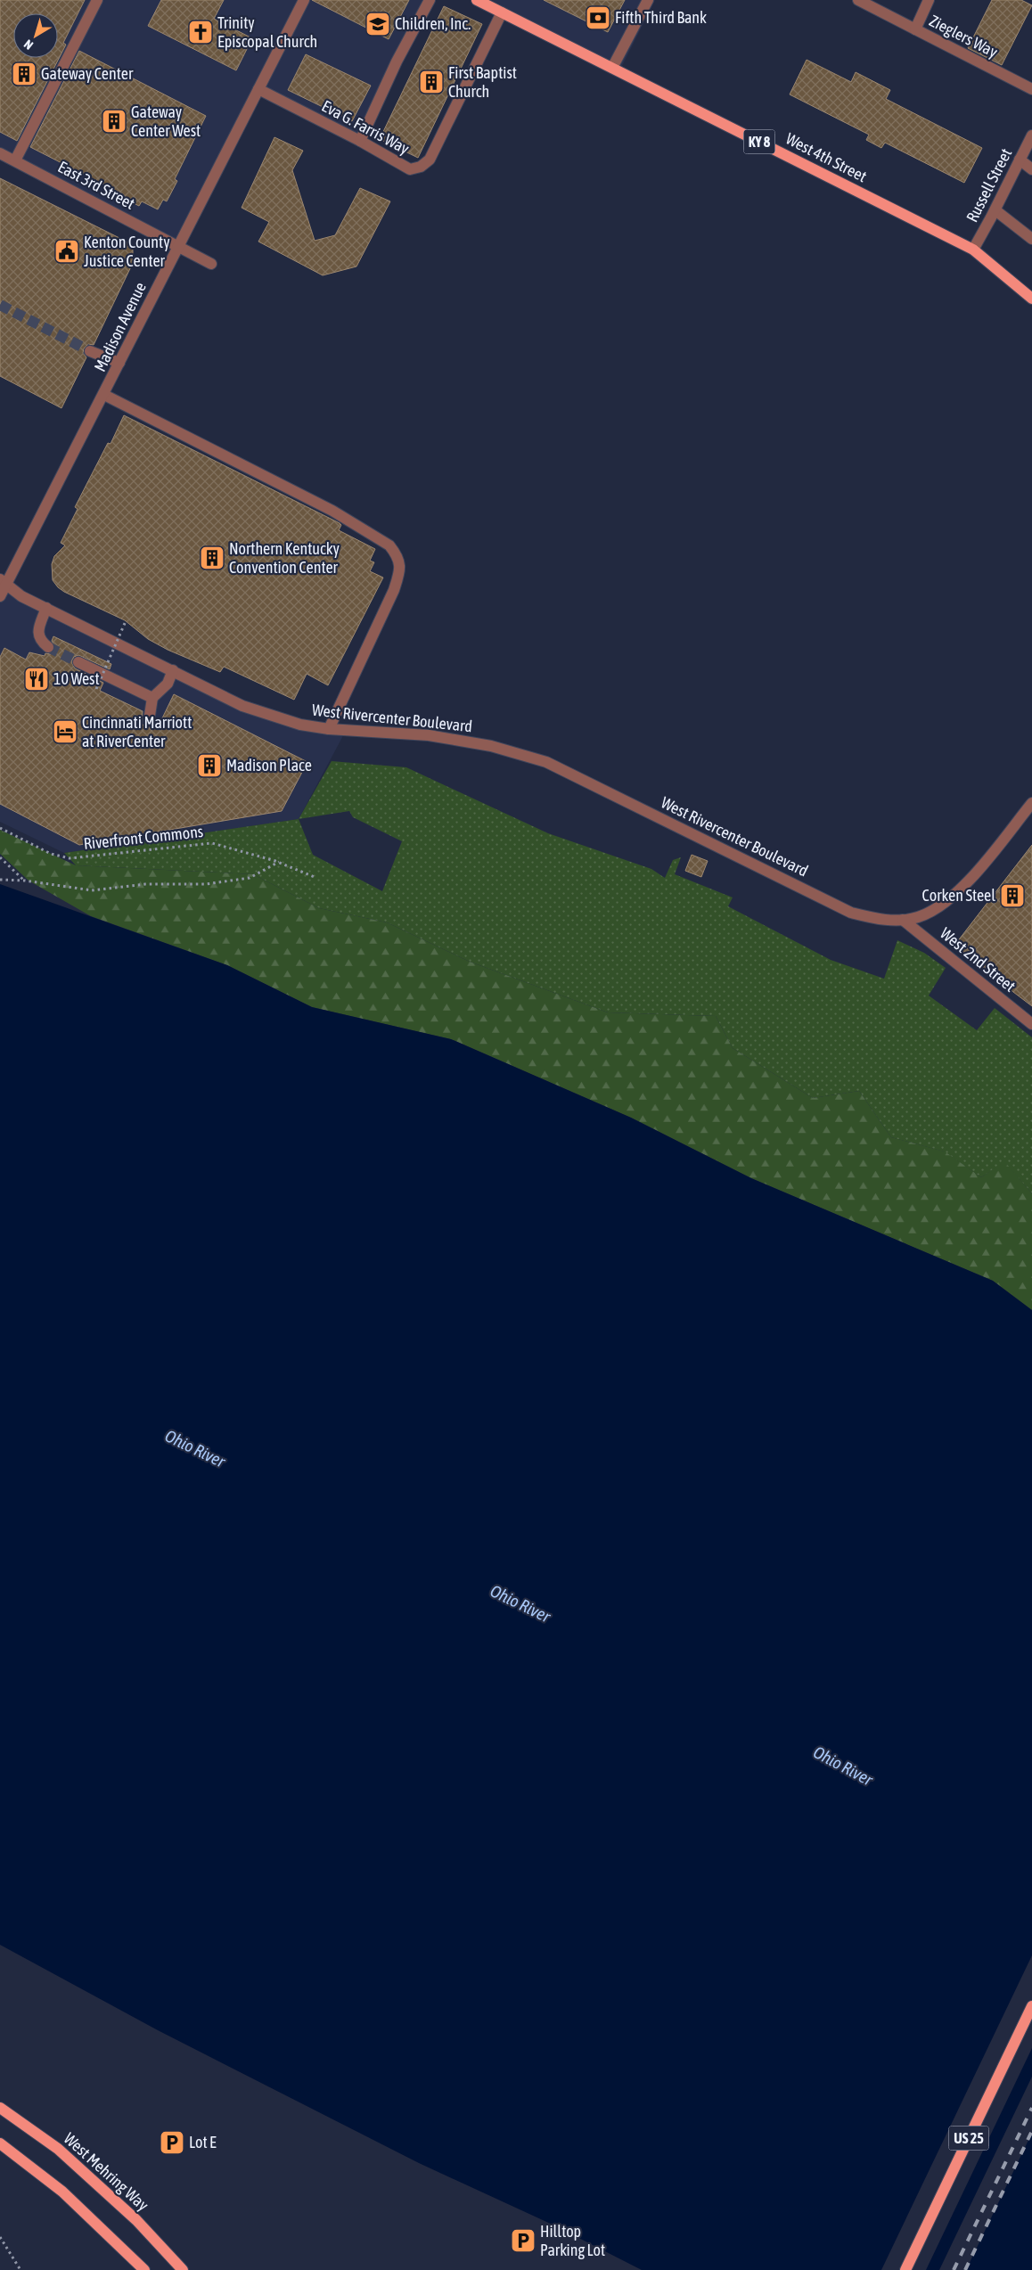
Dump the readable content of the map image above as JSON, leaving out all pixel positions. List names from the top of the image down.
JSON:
{
  "streets": {
    "main road": [
      "KY 8",
      "West 4th Street",
      "US 25",
      "West Mehring Way"
    ],
    "street": [
      "Zieglers Way",
      "Eva G. Farris Way",
      "East 3rd Street",
      "Russell Street",
      "Madison Avenue",
      "West Rivercenter Boulevard",
      "West 2nd Street"
    ],
    "path": ["Riverfront Commons"]
  },
  "crossings": [
    ["Eva G. Farris Way", "West 4th Street"],
    ["Eva G. Farris Way", "Madison Avenue"],
    ["West 4th Street", "Russell Street"],
    ["East 3rd Street", "Madison Avenue"],
    ["Madison Avenue", "West Rivercenter Boulevard"],
    ["West Rivercenter Boulevard", "West 2nd Street"]
  ],
  "water": ["Ohio River"],
  "places": {
    "bank": ["Fifth Third Bank"],
    "school or university": ["Children, Inc."],
    "church": ["Trinity Episcopal Church"],
    "building": [
      "Gateway Center",
      "First Baptist Church",
      "Gateway Center West",
      "Northern Kentucky Convention Center",
      "Madison Place",
      "Corken Steel"
    ],
    "public building": ["Kenton County Justice Center"],
    "restaurant": ["10 West"],
    "hotel": ["Cincinnati Marriott at RiverCenter"],
    "parking": ["Lot E", "Hilltop Parking Lot"]
  },
  "north": "bottom left"
}
